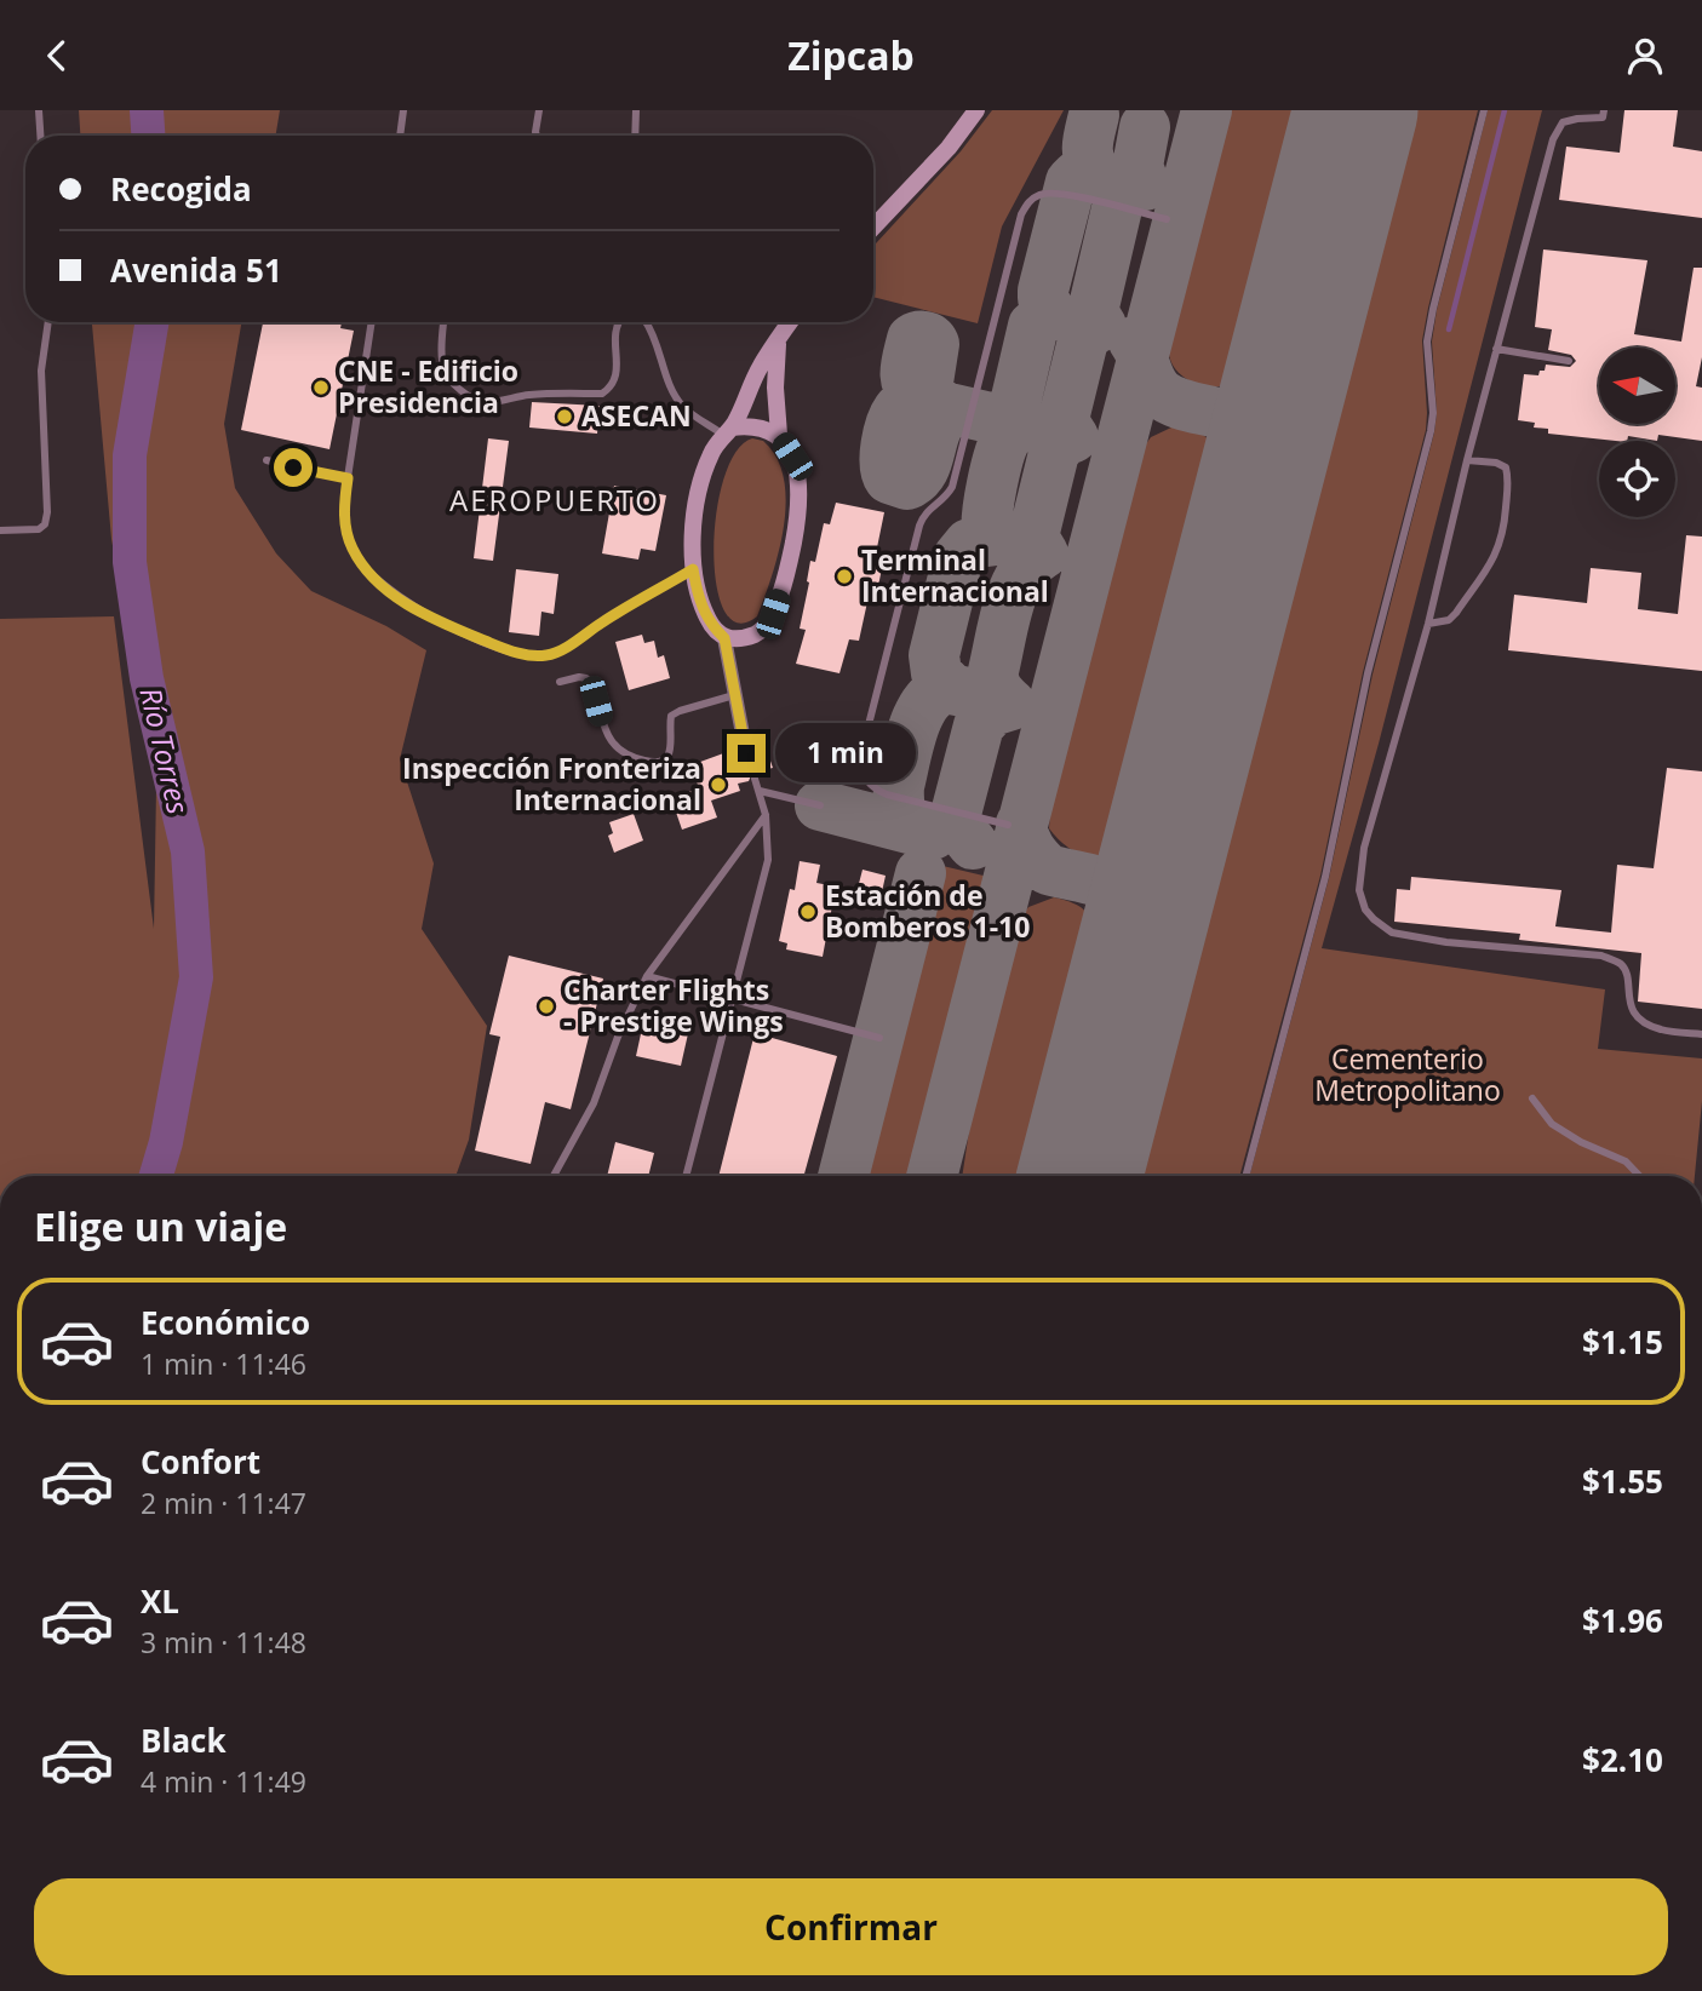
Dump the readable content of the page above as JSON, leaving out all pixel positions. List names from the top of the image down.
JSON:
{
  "districts": ["AEROPUERTO"],
  "water": ["Río Torres"],
  "parks": ["Cementerio Metropolitano"],
  "places": [
    "CNE - Edificio Presidencia",
    "ASECAN",
    "Terminal Internacional",
    "Inspección Fronteriza Internacional",
    "Estación de Bomberos 1-10",
    "Charter Flights - Prestige Wings"
  ],
  "north": "left",
  "page": {
    "header": "Zipcab",
    "banner": ["Recogida", "Avenida 51"],
    "bubble": "1 min",
    "heading": "Elige un viaje",
    "list": [
      {
        "name": "Económico",
        "note": "1 min · 11:46",
        "value": "$1.15"
      },
      {
        "name": "Confort",
        "note": "2 min · 11:47",
        "value": "$1.55"
      },
      {
        "name": "XL",
        "note": "3 min · 11:48",
        "value": "$1.96"
      },
      {
        "name": "Black",
        "note": "4 min · 11:49",
        "value": "$2.10"
      }
    ],
    "buttons": "Confirmar"
  }
}
